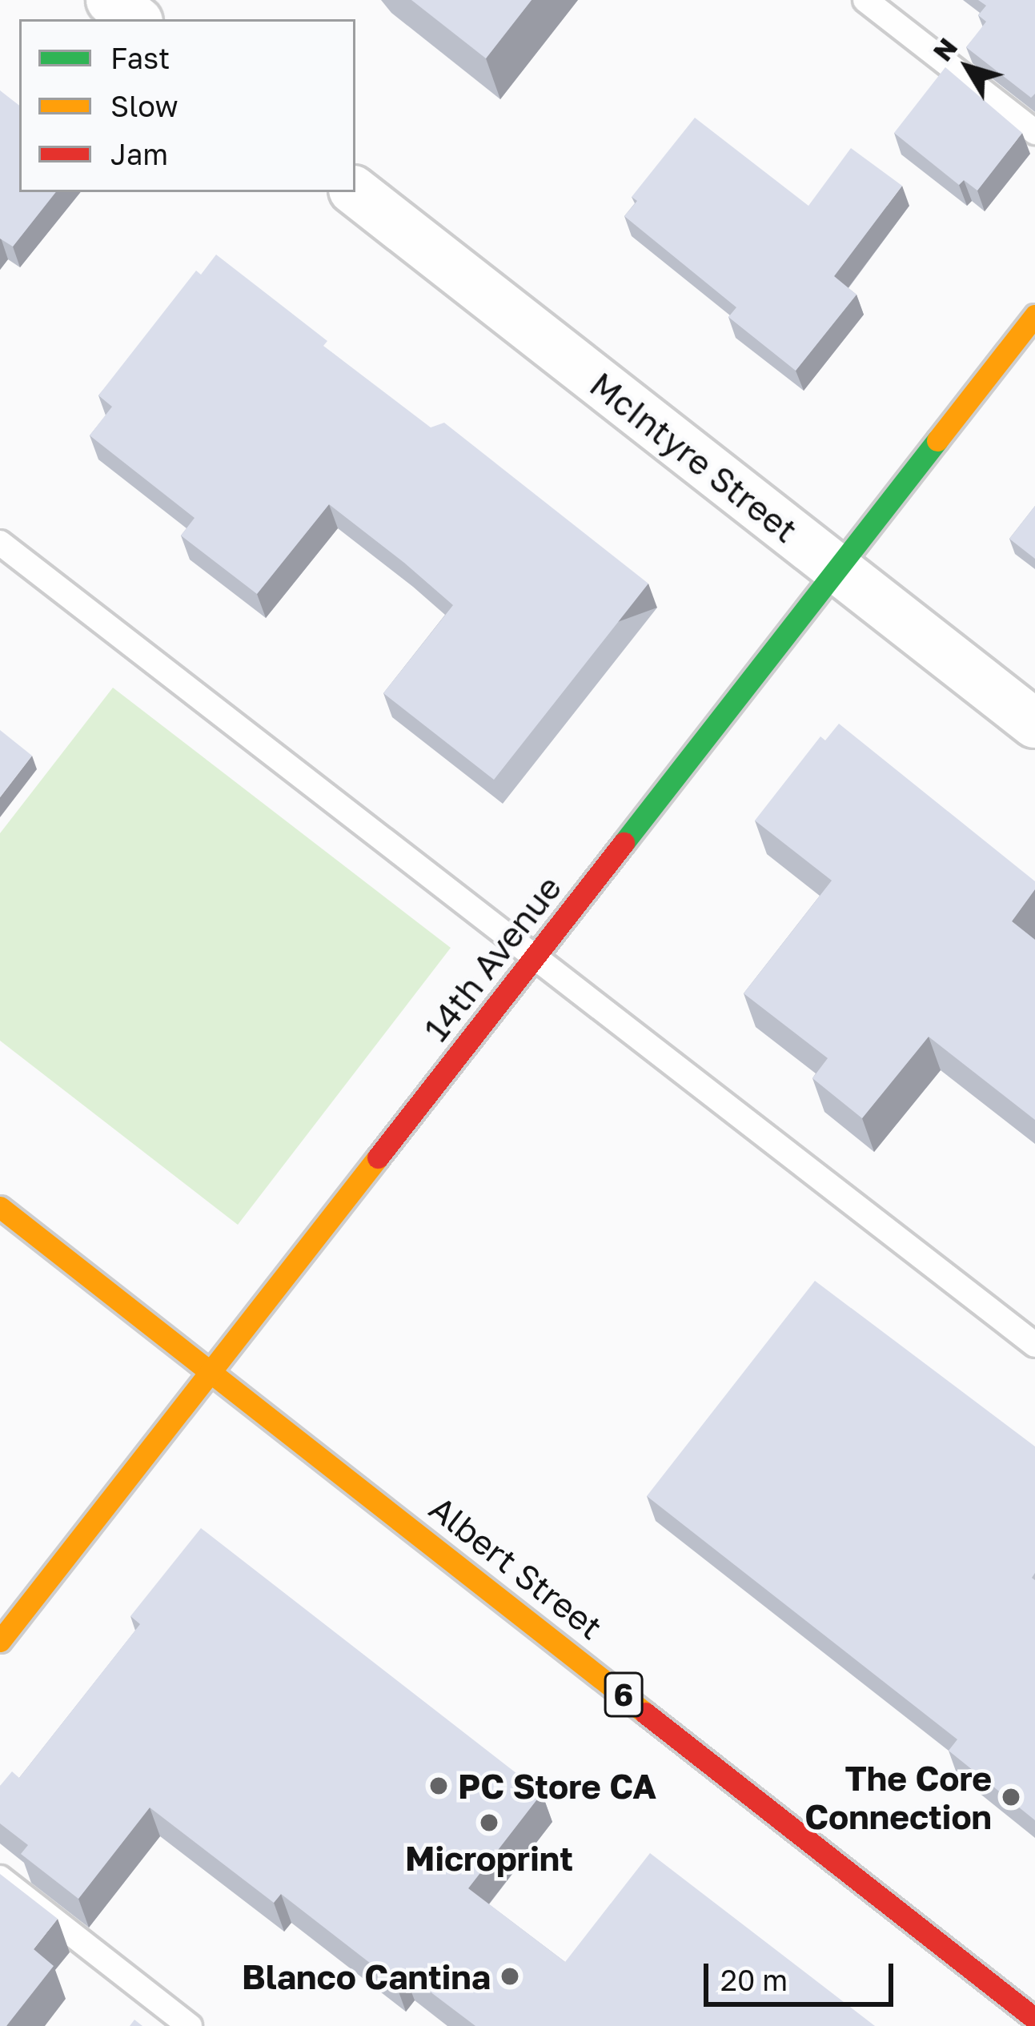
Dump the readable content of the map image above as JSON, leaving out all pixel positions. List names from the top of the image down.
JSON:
{
  "streets": {
    "street": [
      "McIntyre Street",
      "14th Avenue",
      "Albert Street",
      "6"
    ]
  },
  "crossings": [
    ["McIntyre Street", "14th Avenue"],
    ["14th Avenue", "Albert Street"]
  ],
  "places": [
    "PC Store CA",
    "The Core Connection",
    "Microprint",
    "Blanco Cantina"
  ],
  "legend": ["Fast", "Slow", "Jam"],
  "scale_bar": "20 m",
  "north": "top left"
}
